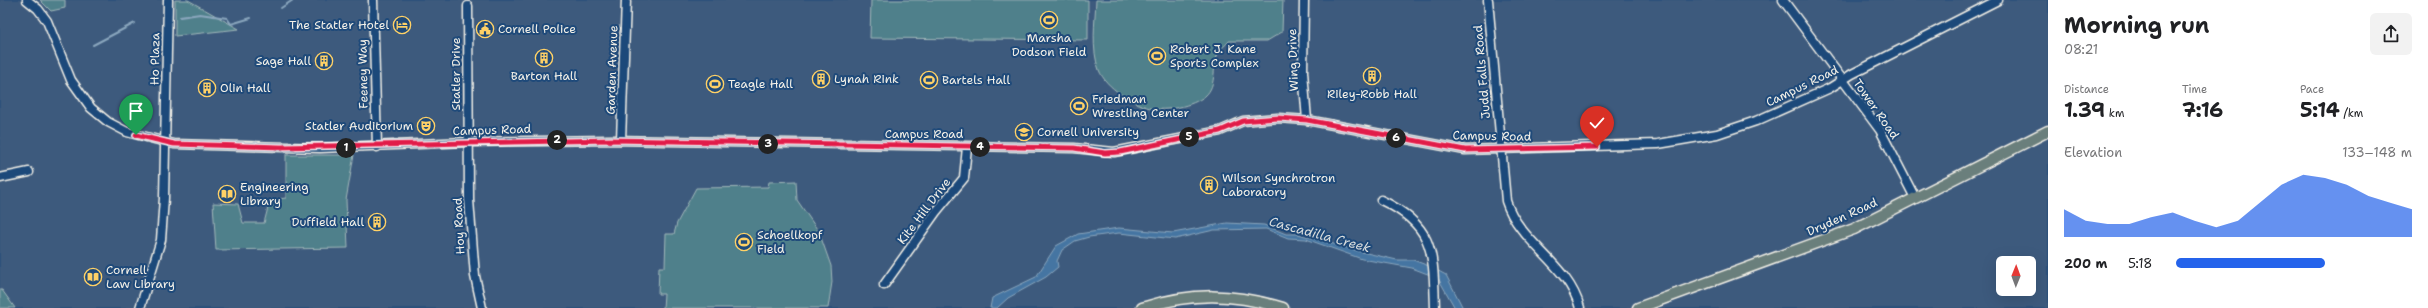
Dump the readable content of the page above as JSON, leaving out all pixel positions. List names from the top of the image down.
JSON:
{
  "streets": {
    "main road": ["Dryden Road"],
    "street": [
      "Ho Plaza",
      "Wing Drive",
      "Garden Avenue",
      "Judd Falls Road",
      "Feeney Way",
      "Statler Drive",
      "Campus Road",
      "Tower Road",
      "Kite Hill Drive",
      "Hoy Road"
    ]
  },
  "crossings": [
    ["Ho Plaza", "Campus Road"],
    ["Wing Drive", "Campus Road"],
    ["Garden Avenue", "Campus Road"],
    ["Judd Falls Road", "Campus Road"],
    ["Feeney Way", "Campus Road"],
    ["Statler Drive", "Campus Road"],
    ["Statler Drive", "Hoy Road"],
    ["Campus Road", "Tower Road"],
    ["Campus Road", "Kite Hill Drive"],
    ["Campus Road", "Hoy Road"],
    ["Tower Road", "Dryden Road"]
  ],
  "water": ["Cascadilla Creek"],
  "places": {
    "sports": [
      "Marsha Dodson Field",
      "Robert J. Kane Sports Complex",
      "Bartels Hall",
      "Teagle Hall",
      "Friedman Wrestling Center",
      "Schoellkopf Field"
    ],
    "hotel": ["The Statler Hotel"],
    "public building": ["Cornell Police"],
    "building": [
      "Barton Hall",
      "Sage Hall",
      "Riley-Robb Hall",
      "Lynah Rink",
      "Olin Hall",
      "Wilson Synchrotron Laboratory",
      "Duffield Hall"
    ],
    "theatre": ["Statler Auditorium"],
    "school or university": ["Cornell University"],
    "library": ["Engineering Library", "Cornell Law Library"]
  },
  "north": "top",
  "page": {
    "heading": ["Morning run", "08:21"],
    "stats": [
      ["Distance", "1.39 km"],
      ["Time", "7:16"],
      ["Pace", "5:14 /km"]
    ],
    "pins": [
      "5",
      "6",
      "2",
      "3",
      "4",
      "1"
    ],
    "chart": ["Elevation", "133–148 m"],
    "list": [
      {
        "name": "200 m",
        "note": "5:18"
      }
    ]
  }
}
